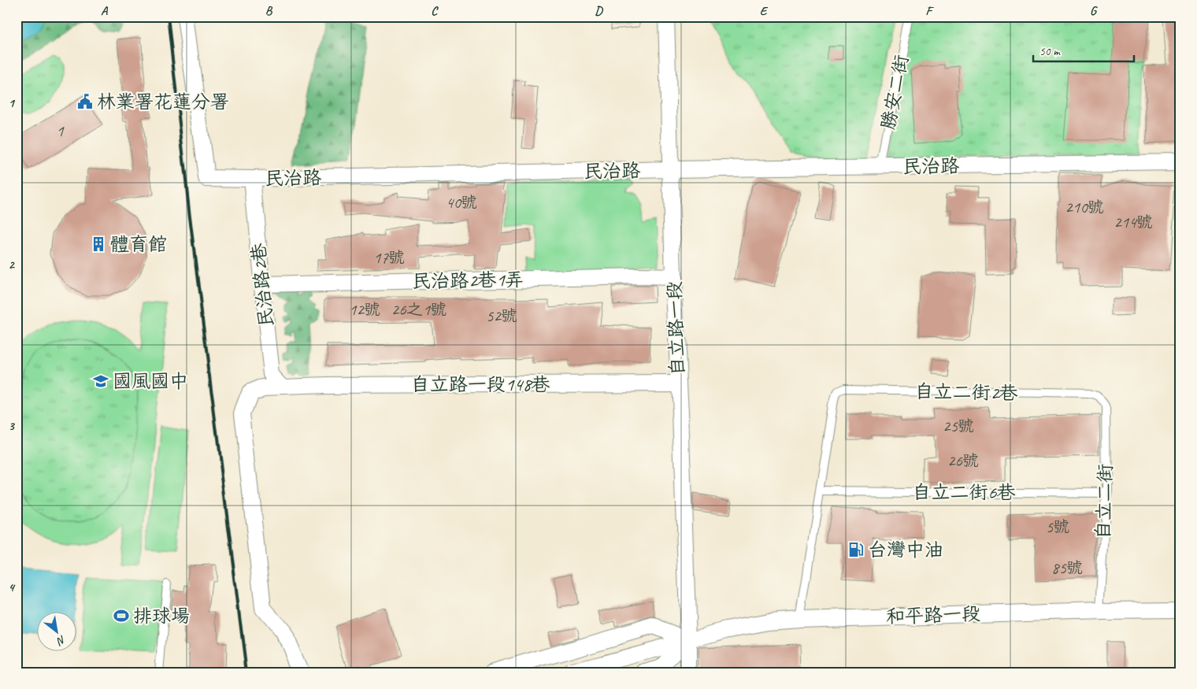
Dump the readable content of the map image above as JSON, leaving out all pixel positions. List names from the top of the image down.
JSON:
{
  "streets": {
    "street": [
      "民治路",
      "民治路2巷1弄",
      "民治路2巷",
      "自立路一段",
      "自立路一段148巷",
      "和平路一段"
    ],
    "lane": [
      "勝安二街",
      "自立二街2巷",
      "自立二街6巷",
      "自立二街"
    ]
  },
  "crossings": [
    ["勝安二街", "民治路"],
    ["民治路", "民治路2巷"],
    ["民治路", "自立路一段"],
    ["民治路2巷1弄", "民治路2巷"],
    ["民治路2巷1弄", "自立路一段"],
    ["民治路2巷", "自立路一段148巷"],
    ["自立路一段", "自立路一段148巷"],
    ["自立路一段", "和平路一段"],
    ["自立二街2巷", "自立二街6巷"],
    ["自立二街2巷", "自立二街"],
    ["自立二街6巷", "自立二街"],
    ["自立二街", "和平路一段"]
  ],
  "places": {
    "public building": ["林業署花蓮分署"],
    "building": ["體育館"],
    "school or university": ["國風國中"],
    "fuel station": ["台灣中油"],
    "sports": ["排球場"]
  },
  "house_numbers": [
    "1",
    "40號",
    "210號",
    "214號",
    "17號",
    "12號",
    "26之1號",
    "52號",
    "25號",
    "26號",
    "5號",
    "85號"
  ],
  "scale_bar": "50 m",
  "north": "bottom right",
  "grid": {
    "columns": [
      "A",
      "B",
      "C",
      "D",
      "E",
      "F",
      "G"
    ],
    "rows": [
      "1",
      "2",
      "3",
      "4"
    ]
  }
}
